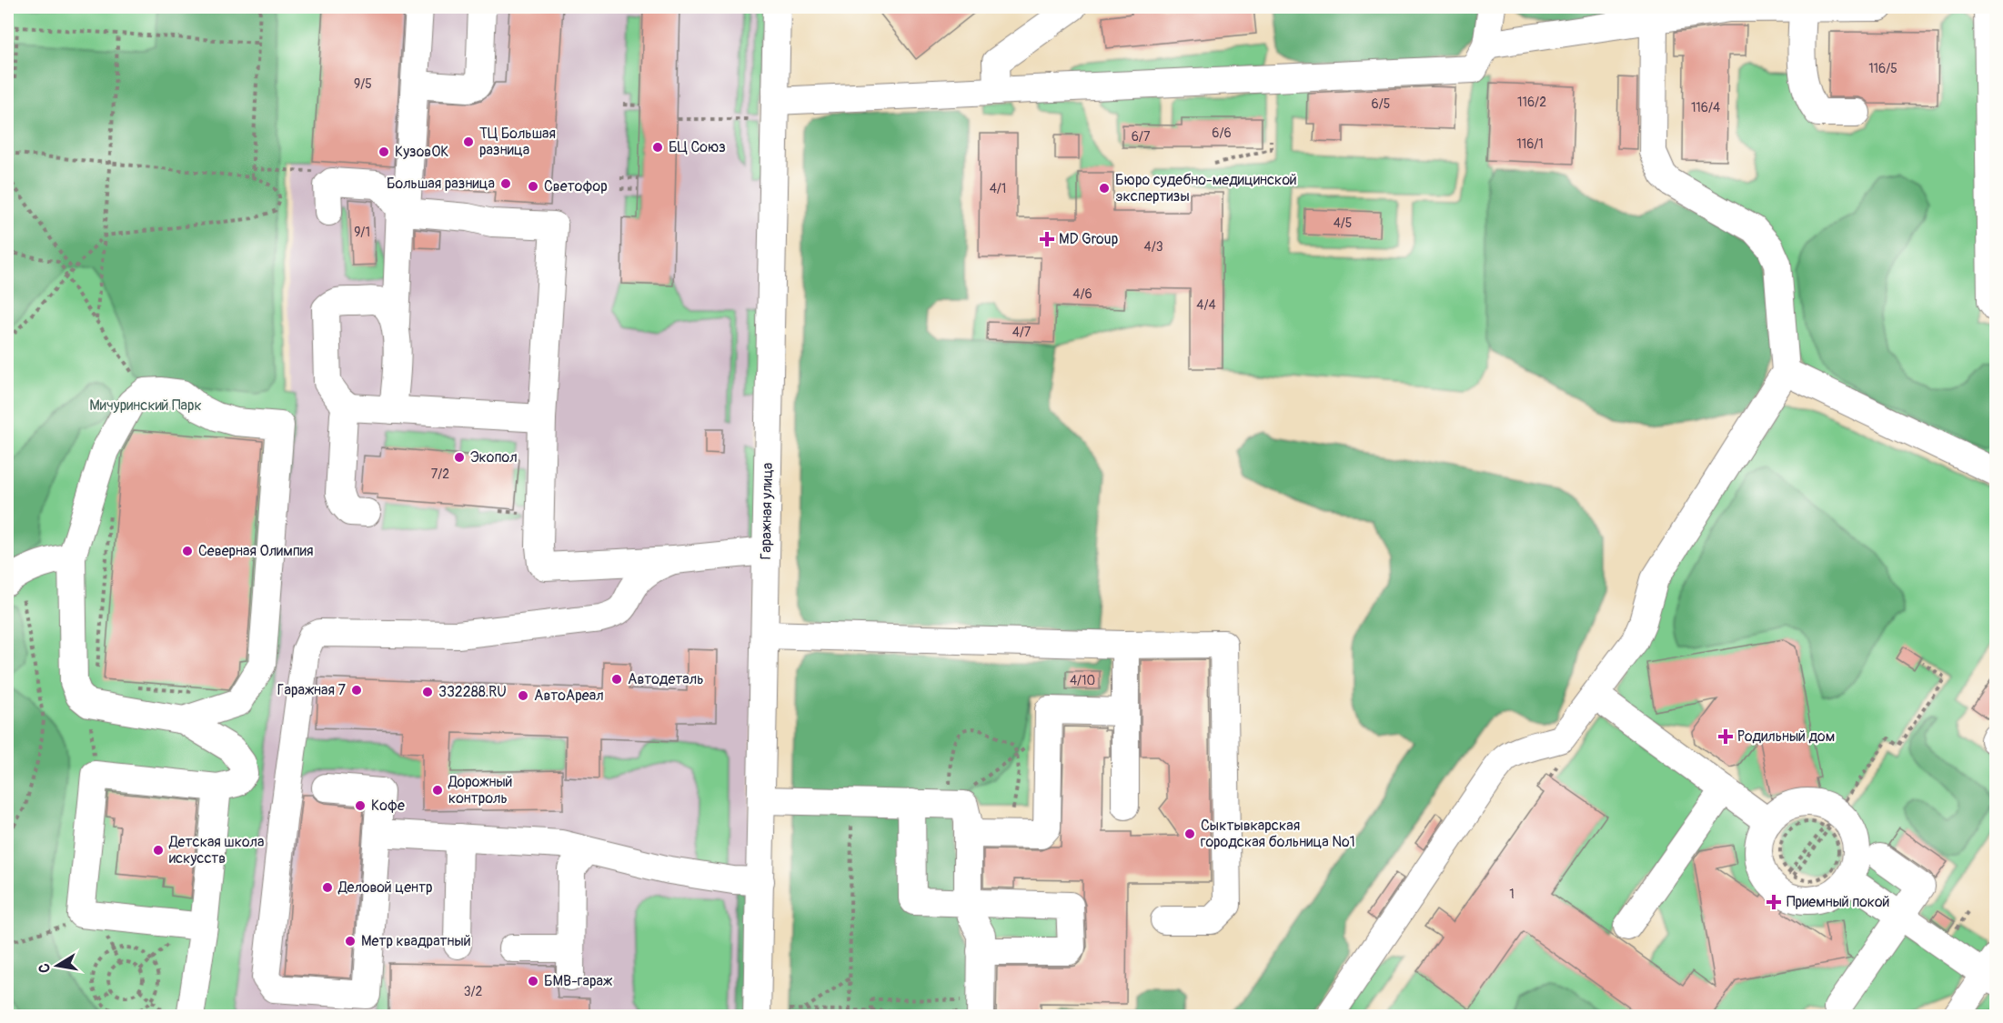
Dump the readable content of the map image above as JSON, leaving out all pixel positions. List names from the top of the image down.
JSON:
{
  "streets": {
    "street": ["Гаражная улица"]
  },
  "parks": ["Мичуринский Парк"],
  "places": {
    "other": [
      "ТЦ Большая разница",
      "БЦ Союз",
      "КузовОК",
      "Большая разница",
      "Светофор",
      "Бюро судебно-медицинской экспертизы",
      "Экопол",
      "Северная Олимпия",
      "Автодеталь",
      "Гаражная 7",
      "332288.RU",
      "АвтоАреал",
      "Дорожный контроль",
      "Кофе",
      "Сыктывкарская городская больница №1",
      "Детская школа искусств",
      "Деловой центр",
      "Метр квадратный",
      "БМВ-гараж"
    ],
    "health": ["MD Group", "Родильный дом", "Приемный покой"]
  },
  "house_numbers": [
    "116/5",
    "9/5",
    "116/2",
    "6/5",
    "116/4",
    "6/6",
    "6/7",
    "116/1",
    "4/1",
    "4/5",
    "9/1",
    "4/3",
    "4/6",
    "4/4",
    "4/7",
    "7/2",
    "4/10",
    "1",
    "3/2"
  ],
  "north": "left"
}
